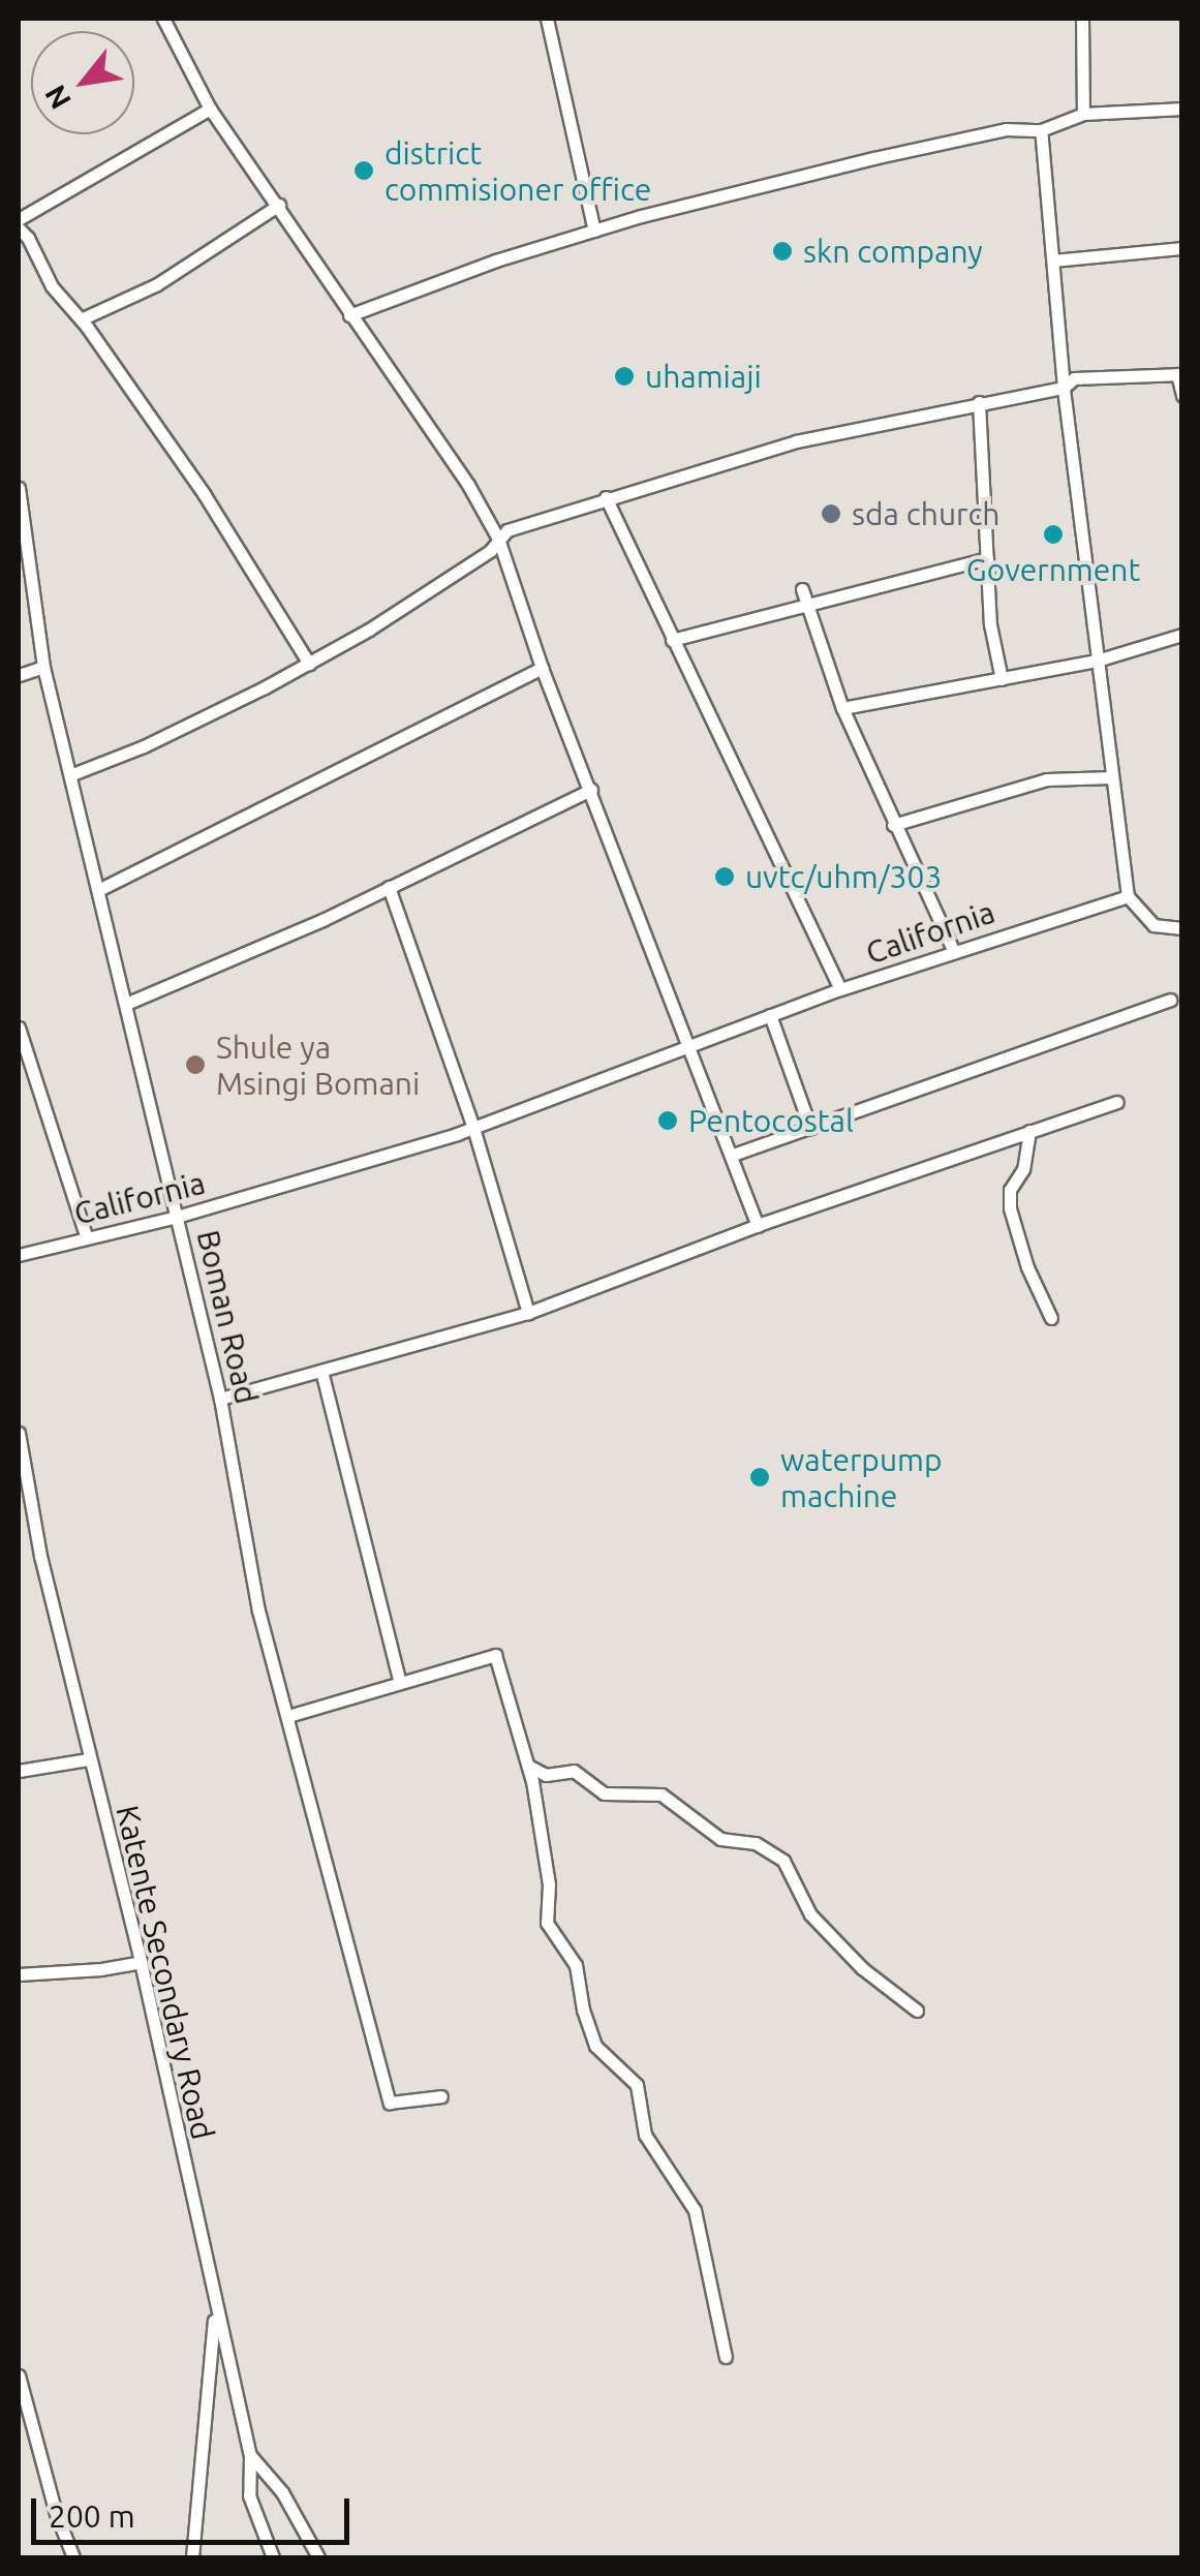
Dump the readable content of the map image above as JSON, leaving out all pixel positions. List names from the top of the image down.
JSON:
{
  "streets": {
    "street": ["California", "Boman Road", "Katente Secondary Road"]
  },
  "crossings": [
    ["California", "Boman Road"]
  ],
  "places": [
    "district commisioner office",
    "skn company",
    "uhamiaji",
    "sda church",
    "Government",
    "uvtc/uhm/303",
    "Shule ya Msingi Bomani",
    "Pentocostal",
    "waterpump machine"
  ],
  "scale_bar": "200 m",
  "north": "bottom left"
}
